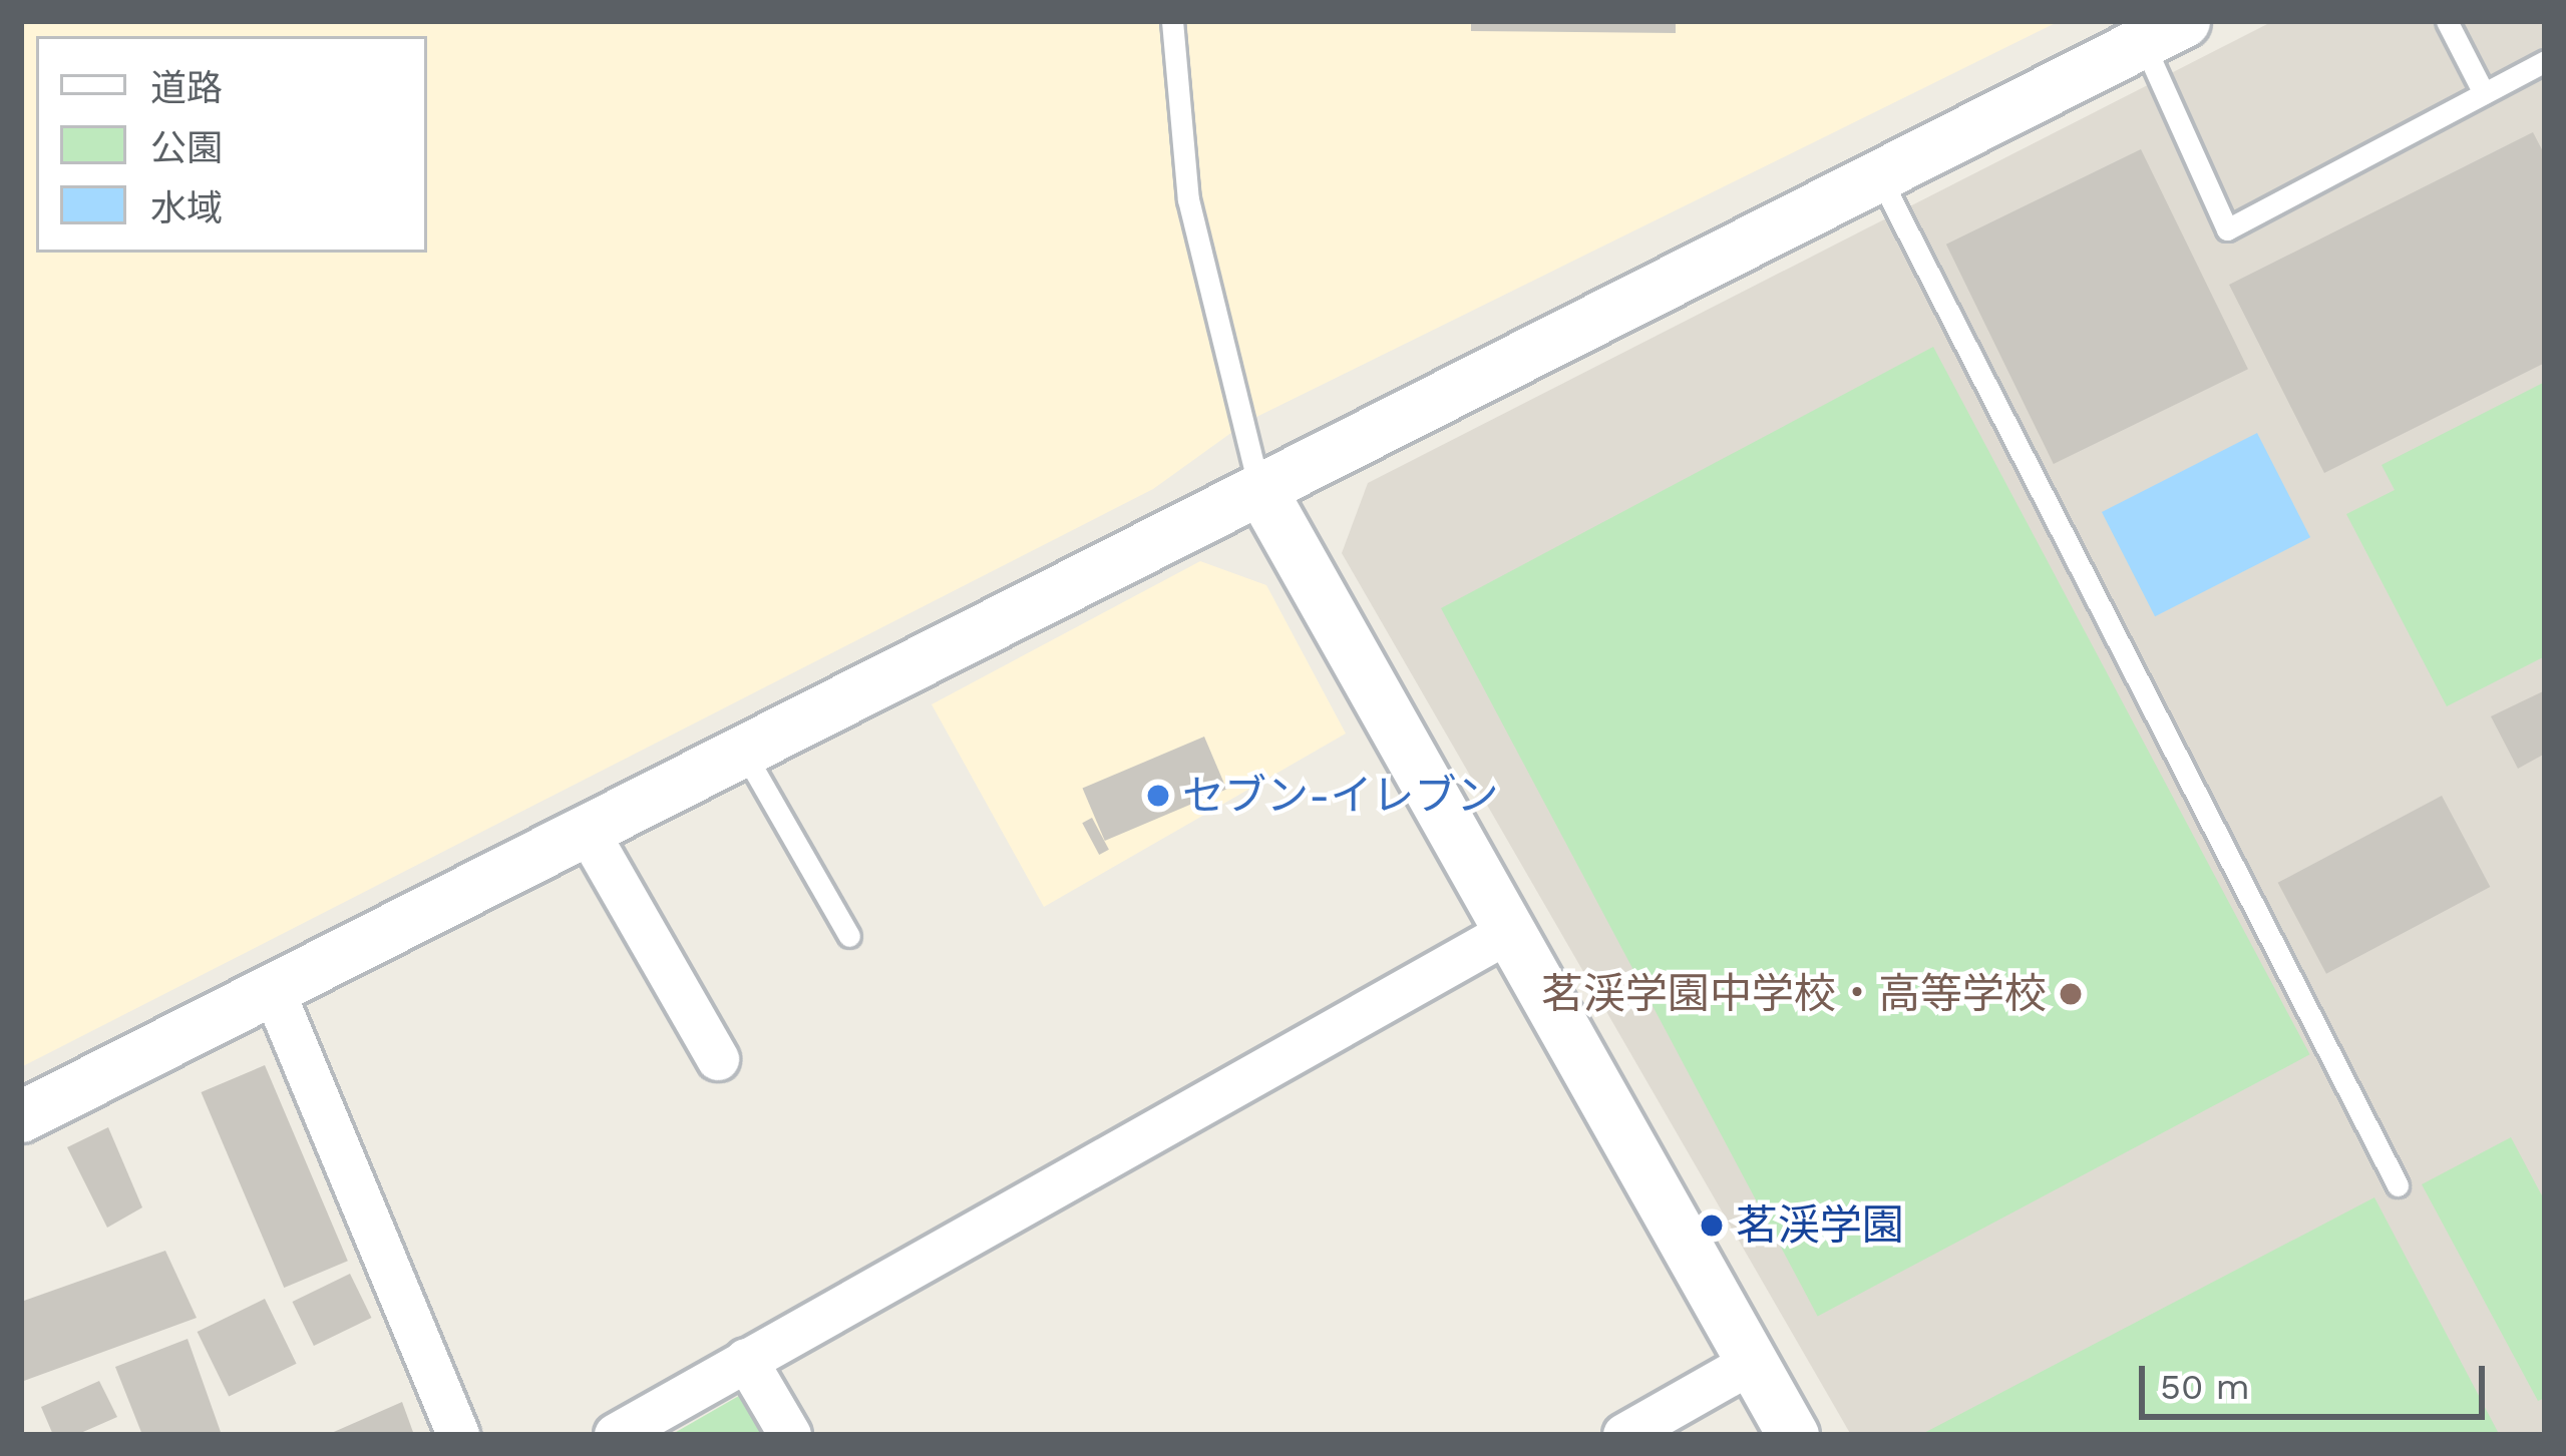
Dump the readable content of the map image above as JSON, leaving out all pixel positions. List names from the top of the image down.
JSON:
{
  "places": ["セブン-イレブン", "茗渓学園中学校・高等学校", "茗渓学園"],
  "legend": ["道路", "公園", "水域"],
  "scale_bar": "50 m"
}
